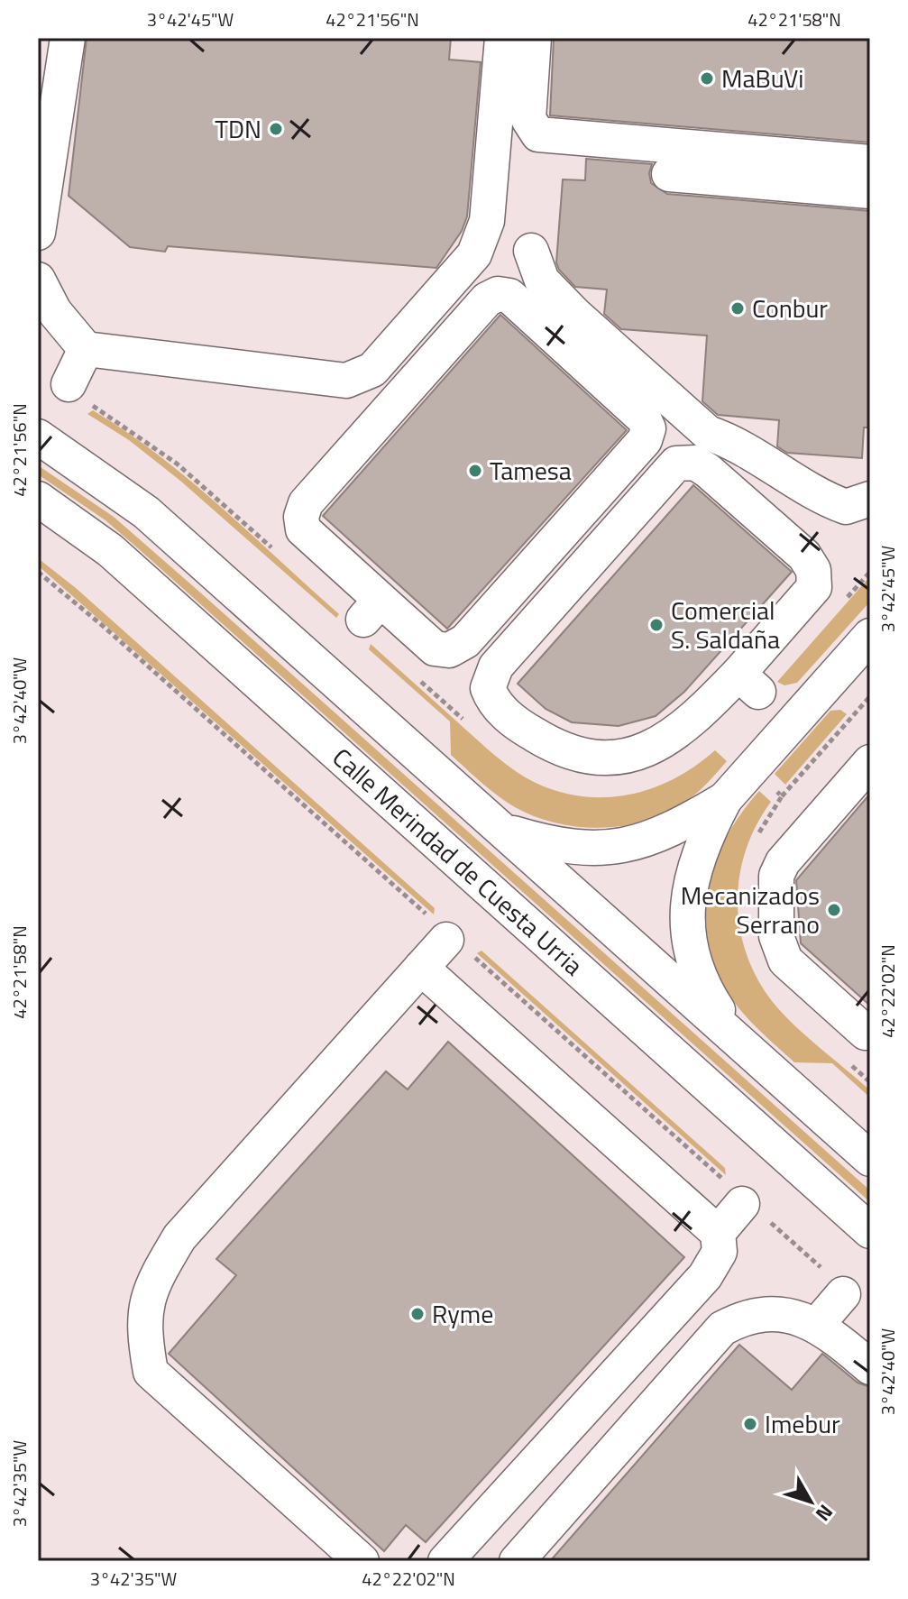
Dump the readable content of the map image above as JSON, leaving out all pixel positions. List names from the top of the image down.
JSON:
{
  "streets": {
    "street": ["Calle Merindad de Cuesta Urria"]
  },
  "places": [
    "MaBuVi",
    "TDN",
    "Conbur",
    "Tamesa",
    "Comercial S. Saldaña",
    "Mecanizados Serrano",
    "Ryme",
    "Imebur"
  ],
  "north": "bottom right",
  "coordinates": [
    "3°42'45\"W",
    "42°21'56\"N",
    "42°21'58\"N",
    "3°42'40\"W",
    "42°22'02\"N",
    "3°42'35\"W"
  ]
}
